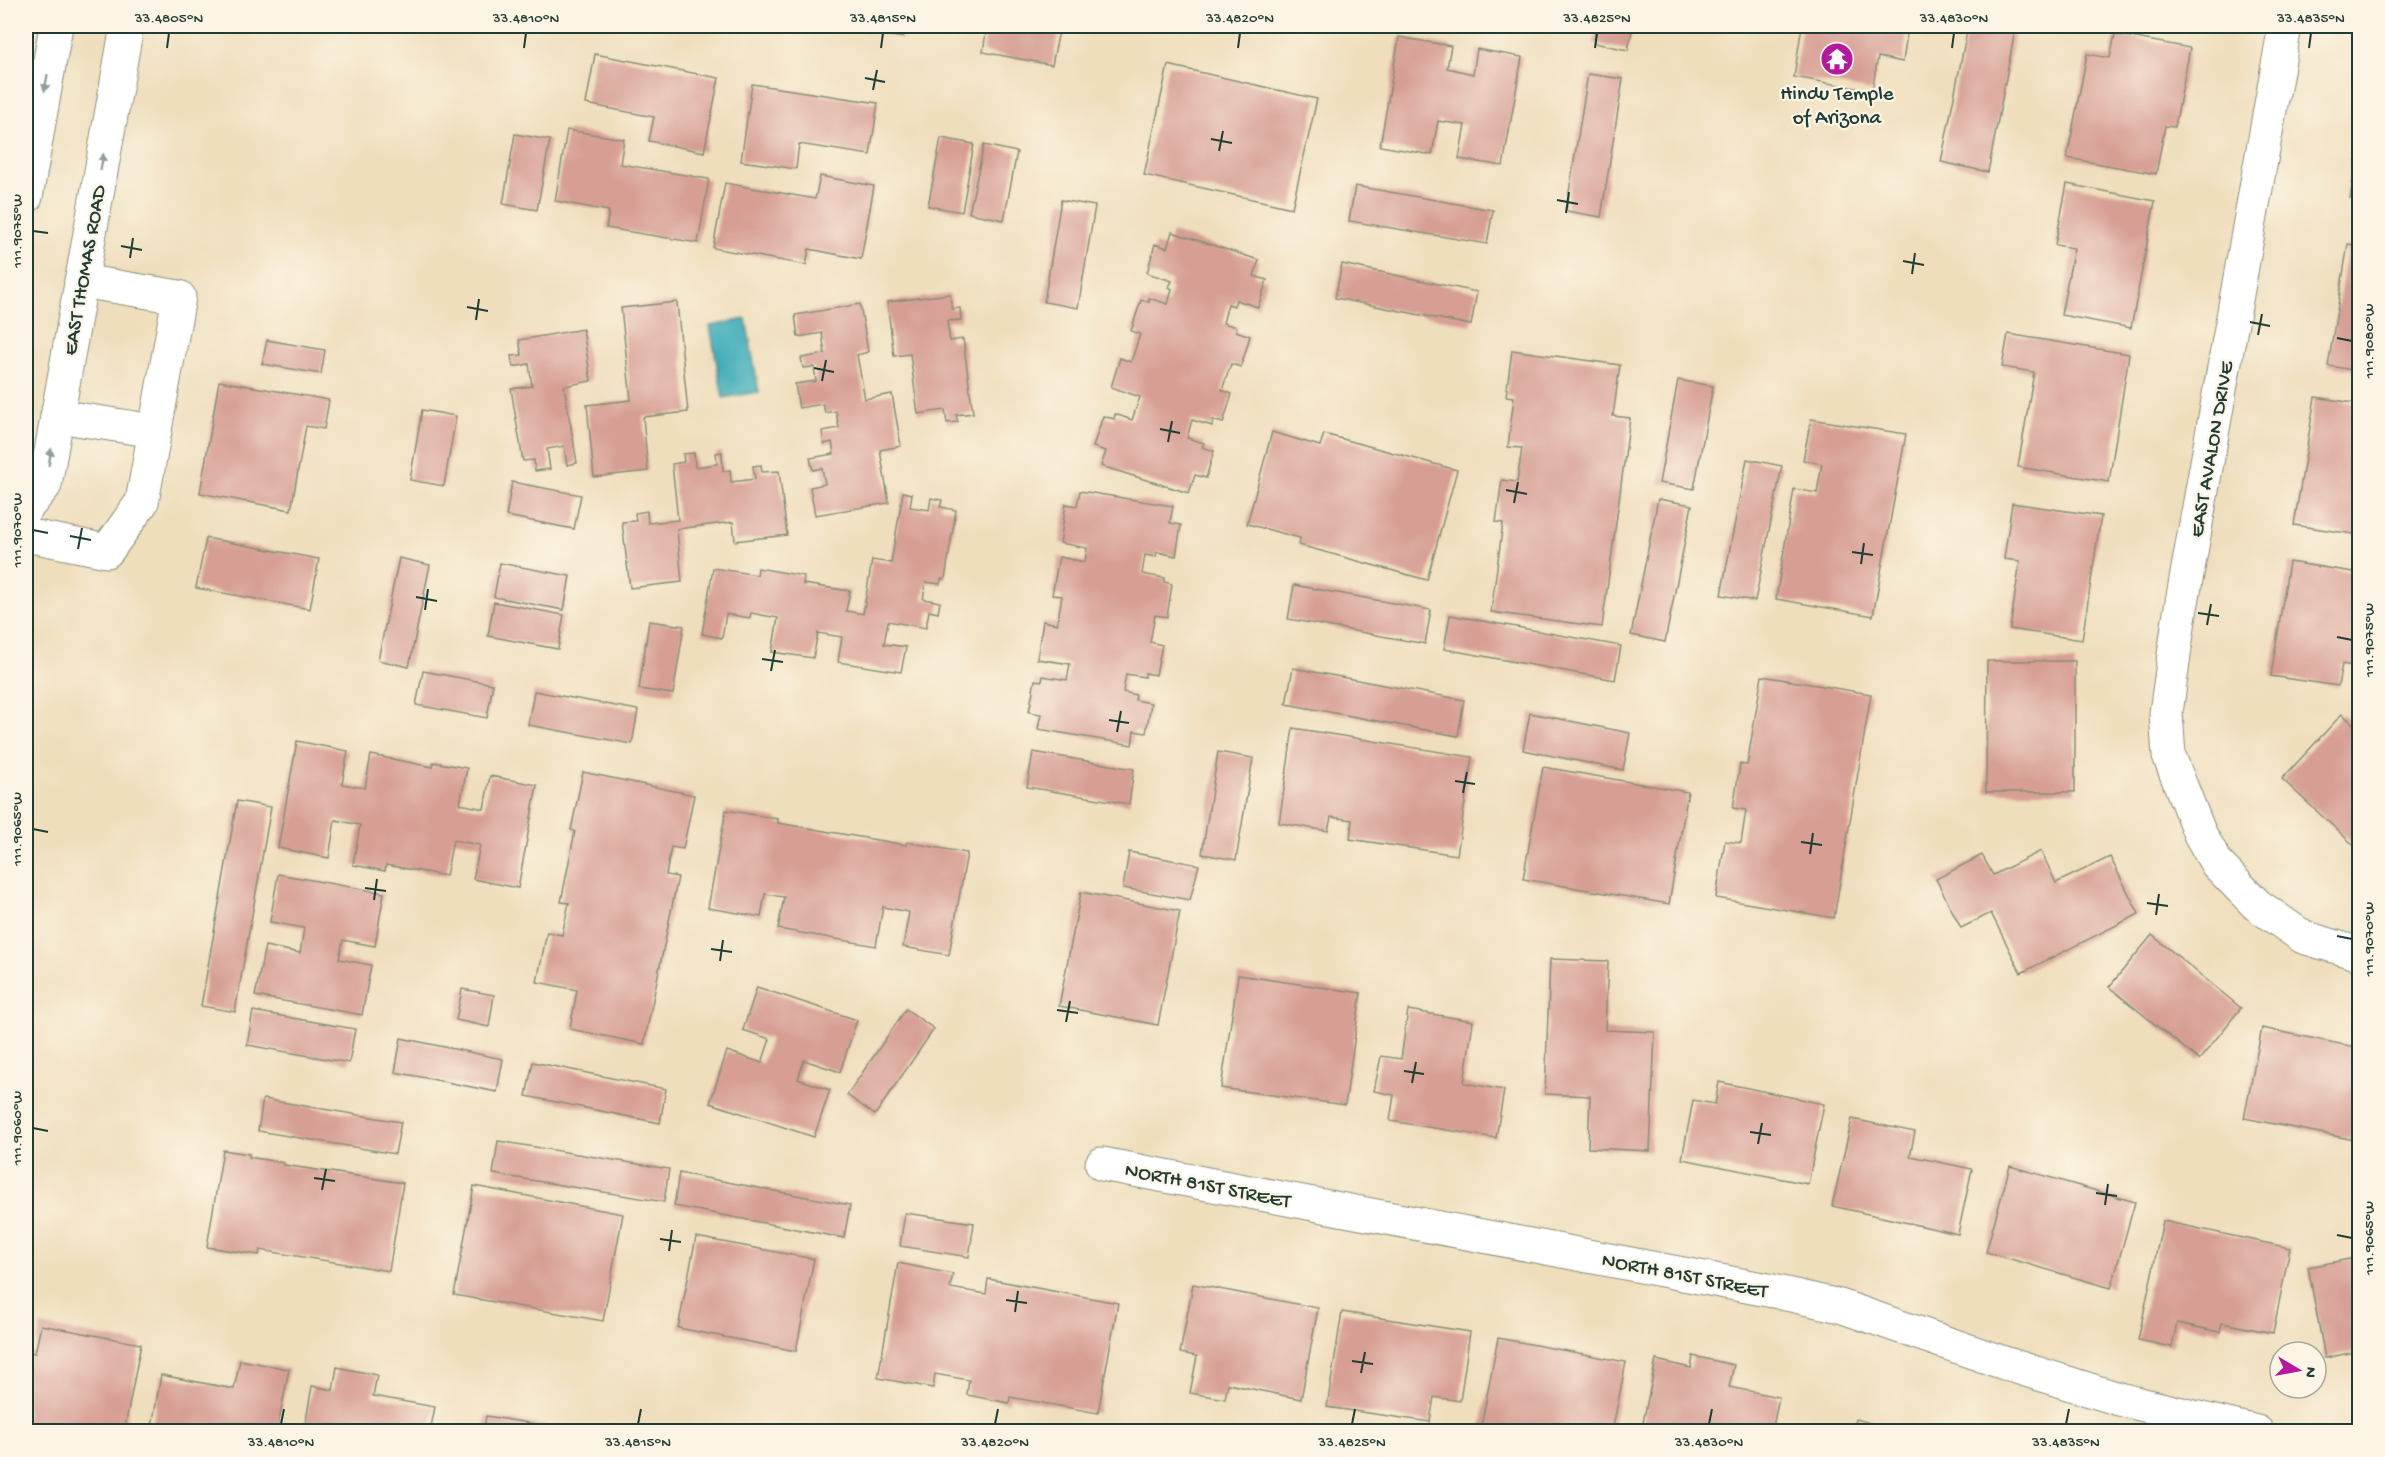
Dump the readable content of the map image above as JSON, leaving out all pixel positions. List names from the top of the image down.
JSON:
{
  "streets": {
    "street": ["EAST THOMAS ROAD", "EAST AVALON DRIVE", "NORTH 81ST STREET"]
  },
  "places": {
    "temple": ["Hindu Temple of Arizona"]
  },
  "north": "right",
  "coordinates": [
    "33.4805°N",
    "33.4810°N",
    "33.4815°N",
    "33.4820°N",
    "33.4825°N",
    "33.4830°N",
    "33.4835°N",
    "111.9075°W",
    "111.9080°W",
    "111.9070°W",
    "111.9065°W",
    "111.9060°W"
  ]
}
